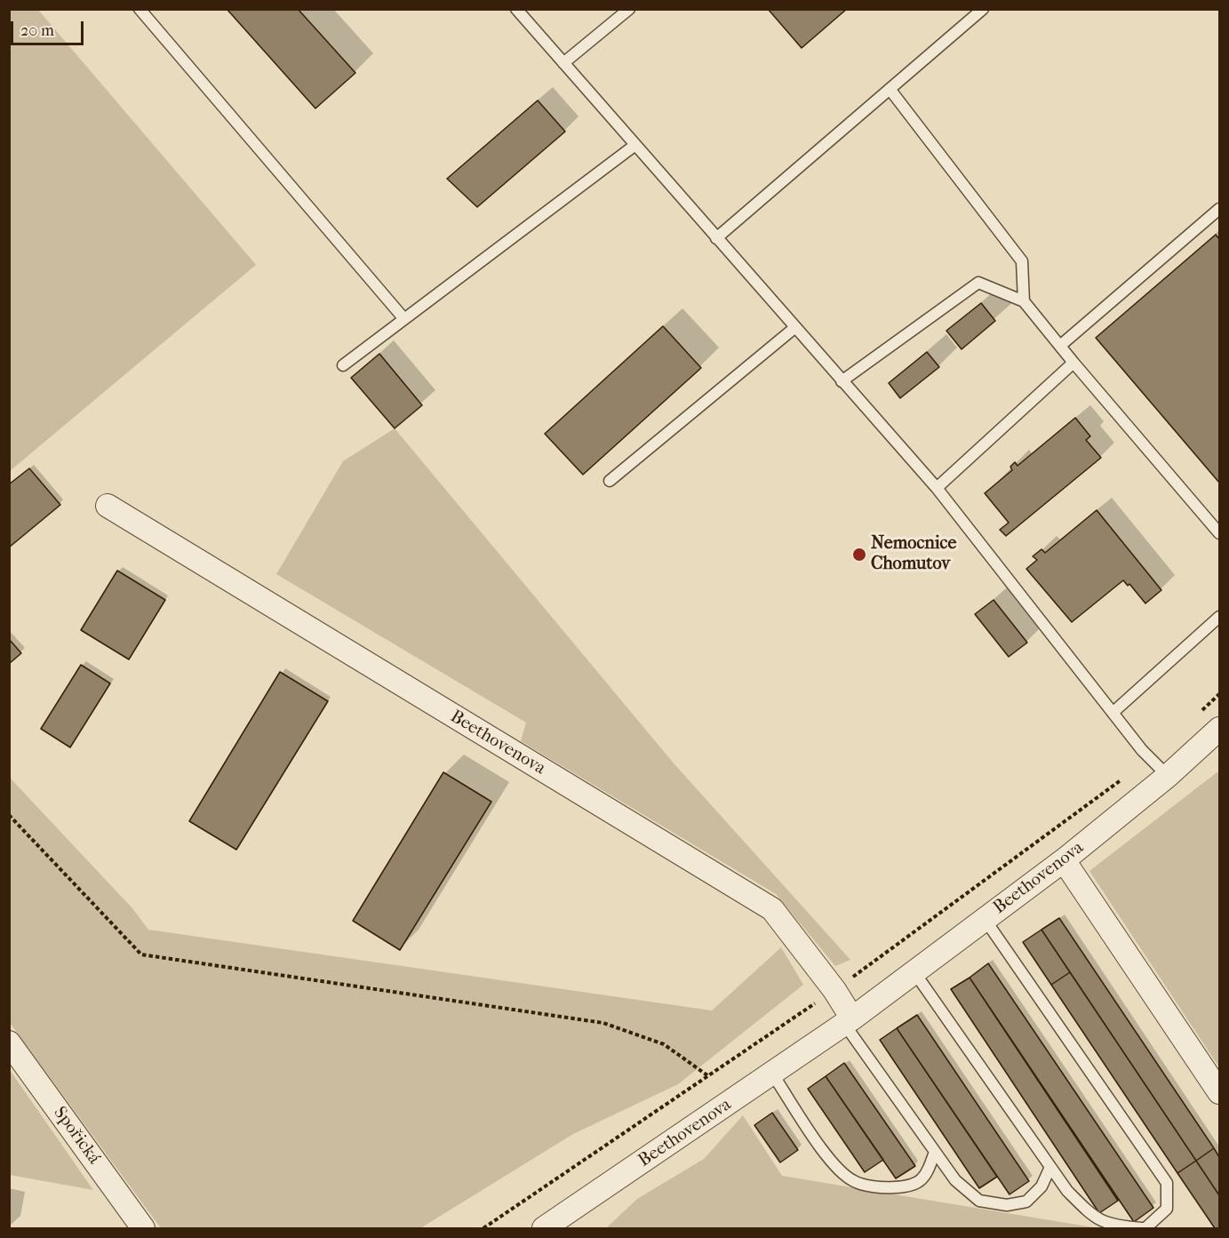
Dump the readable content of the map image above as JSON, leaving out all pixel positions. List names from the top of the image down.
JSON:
{
  "streets": {
    "street": ["Beethovenova", "Spořická"]
  },
  "places": ["Nemocnice Chomutov"],
  "scale_bar": "20 m"
}
